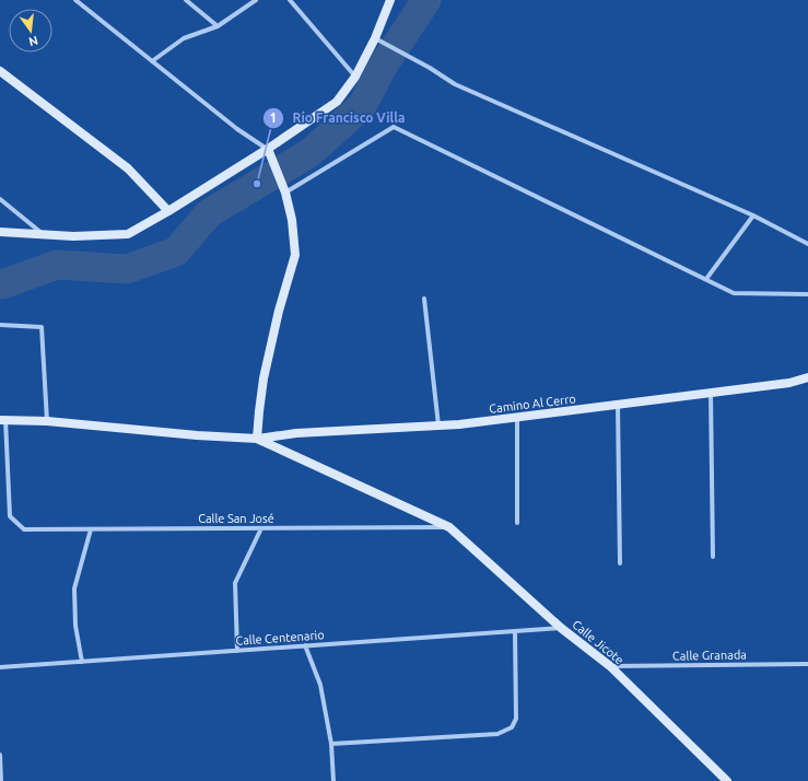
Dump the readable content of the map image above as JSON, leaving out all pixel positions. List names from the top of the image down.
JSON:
{
  "streets": {
    "main road": ["Camino Al Cerro", "Calle Jicote"],
    "street": ["Calle San José", "Calle Centenario", "Calle Granada"]
  },
  "crossings": [
    ["Camino Al Cerro", "Calle Jicote"],
    ["Calle San José", "Calle Jicote"],
    ["Calle Centenario", "Calle Jicote"],
    ["Calle Jicote", "Calle Granada"]
  ],
  "places": ["Río Francisco Villa"],
  "north": "bottom"
}
